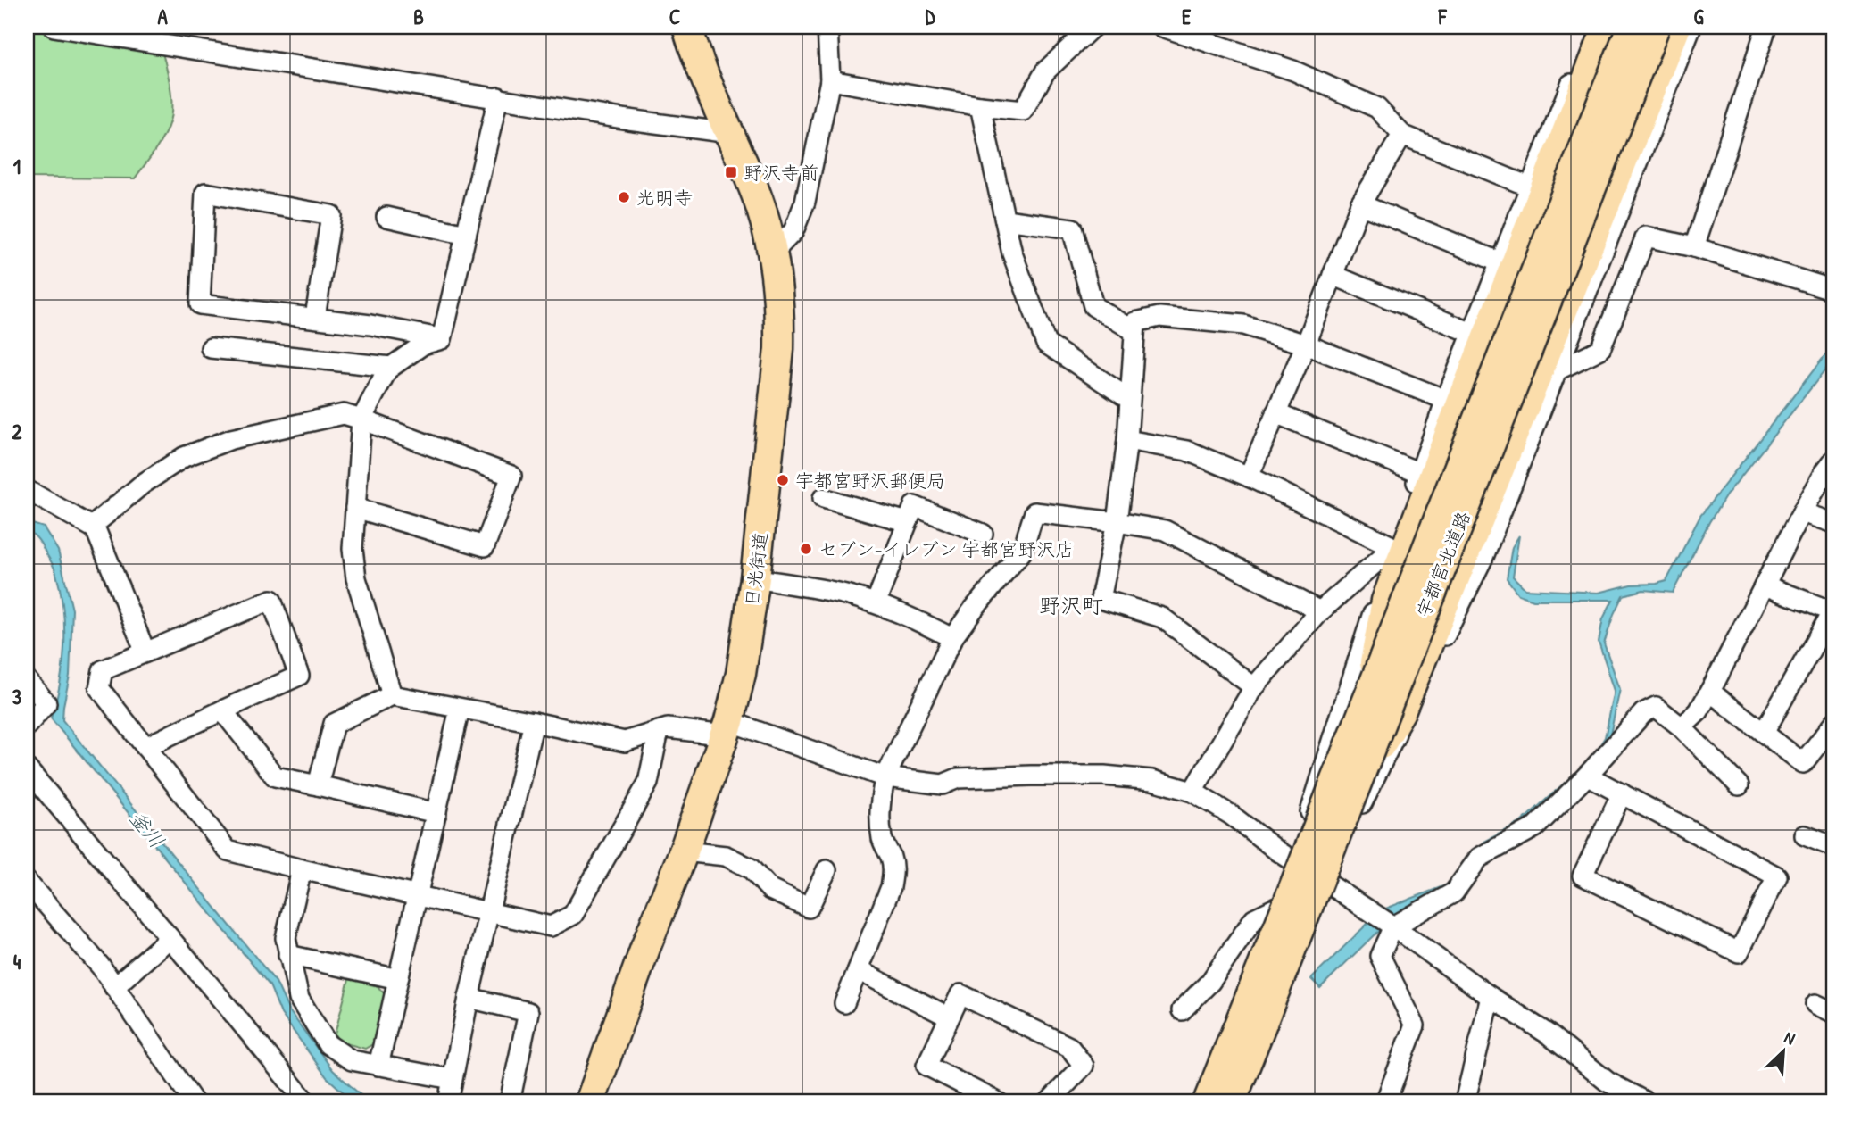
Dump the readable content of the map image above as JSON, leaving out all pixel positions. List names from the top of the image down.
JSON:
{
  "streets": {
    "highway": ["宇都宮北道路", "日光街道"]
  },
  "districts": ["野沢町"],
  "water": ["釜川"],
  "places": {
    "transit": ["野沢寺前"],
    "other": ["光明寺", "宇都宮野沢郵便局", "セブン-イレブン 宇都宮野沢店"]
  },
  "north": "top right",
  "grid": {
    "columns": [
      "A",
      "B",
      "C",
      "D",
      "E",
      "F",
      "G"
    ],
    "rows": [
      "1",
      "2",
      "3",
      "4"
    ]
  }
}
